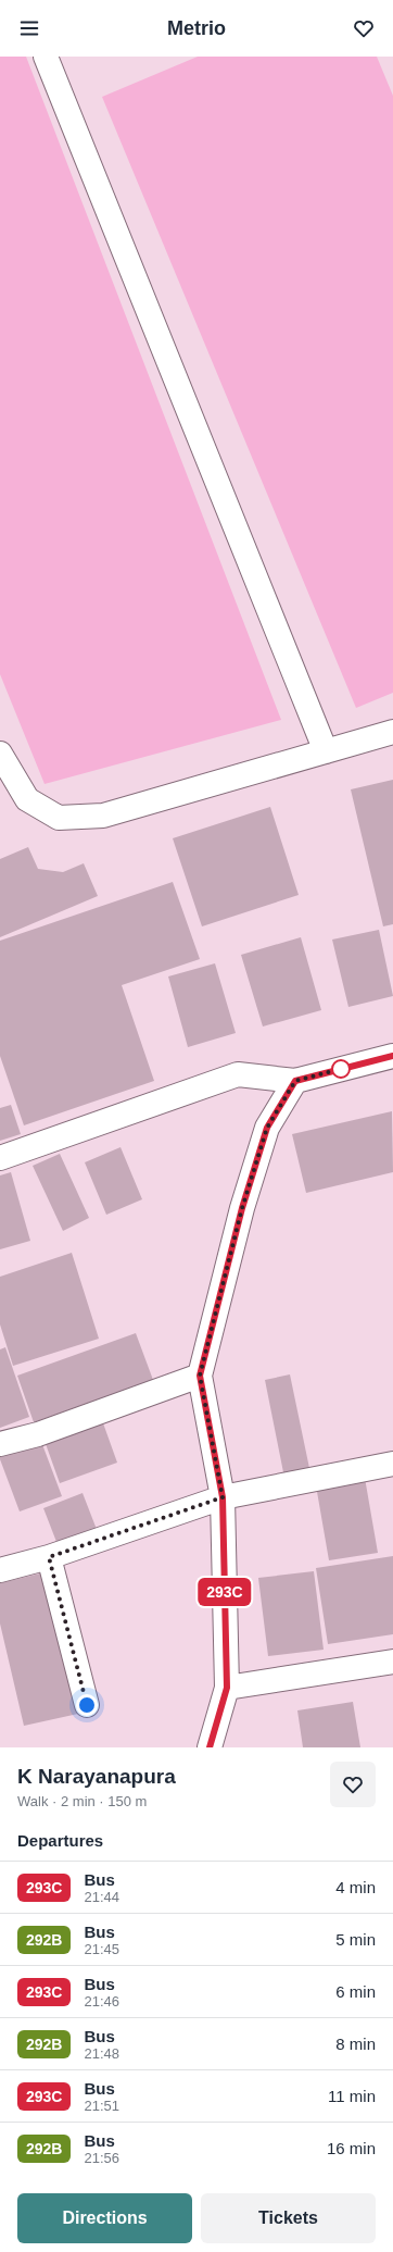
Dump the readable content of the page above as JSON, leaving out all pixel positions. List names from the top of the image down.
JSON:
{
  "lines": ["bus line 293C"],
  "page": {
    "header": "Metrio",
    "on_map": "293C",
    "heading": [
      ["K Narayanapura", "Walk · 2 min · 150 m"],
      "Departures"
    ],
    "list": [
      {
        "mark": "293C",
        "name": "Bus",
        "note": "21:44",
        "value": "4 min"
      },
      {
        "mark": "292B",
        "name": "Bus",
        "note": "21:45",
        "value": "5 min"
      },
      {
        "mark": "293C",
        "name": "Bus",
        "note": "21:46",
        "value": "6 min"
      },
      {
        "mark": "292B",
        "name": "Bus",
        "note": "21:48",
        "value": "8 min"
      },
      {
        "mark": "293C",
        "name": "Bus",
        "note": "21:51",
        "value": "11 min"
      },
      {
        "mark": "292B",
        "name": "Bus",
        "note": "21:56",
        "value": "16 min"
      }
    ],
    "buttons": ["Directions", "Tickets"]
  }
}
